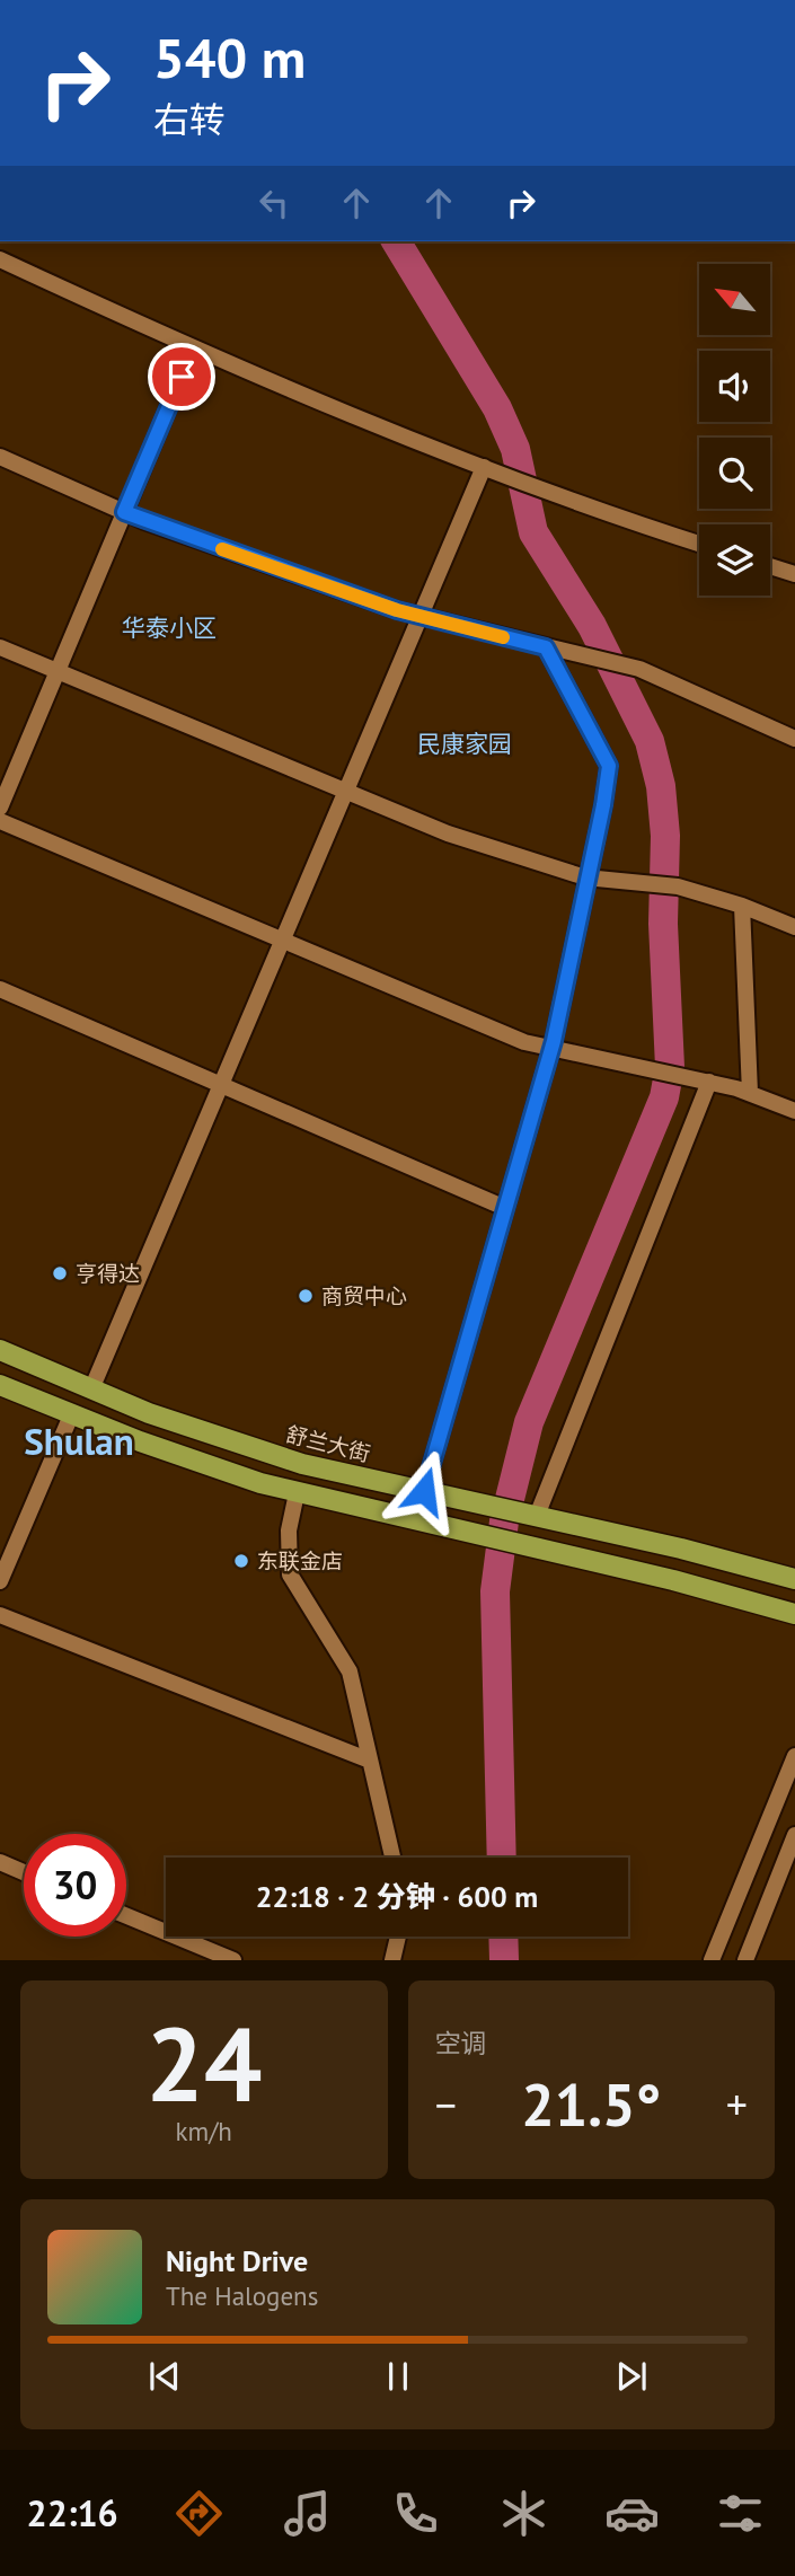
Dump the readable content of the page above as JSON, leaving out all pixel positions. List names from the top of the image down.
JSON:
{
  "streets": {
    "main road": ["舒兰大街"]
  },
  "districts": ["华泰小区", "民康家园", "Shulan"],
  "places": ["亨得达", "商贸中心", "东联金店"],
  "north": "top left",
  "page": {
    "turn": ["540 m", "右转"],
    "limit": "30",
    "trip": "22:18 · 2 分钟 · 600 m",
    "tile": [
      ["24", "km/h"],
      "空调"
    ],
    "heat": ["−", "21.5°", "+"],
    "song": ["Night Drive", "The Halogens"],
    "tabs": "22:16"
  }
}
